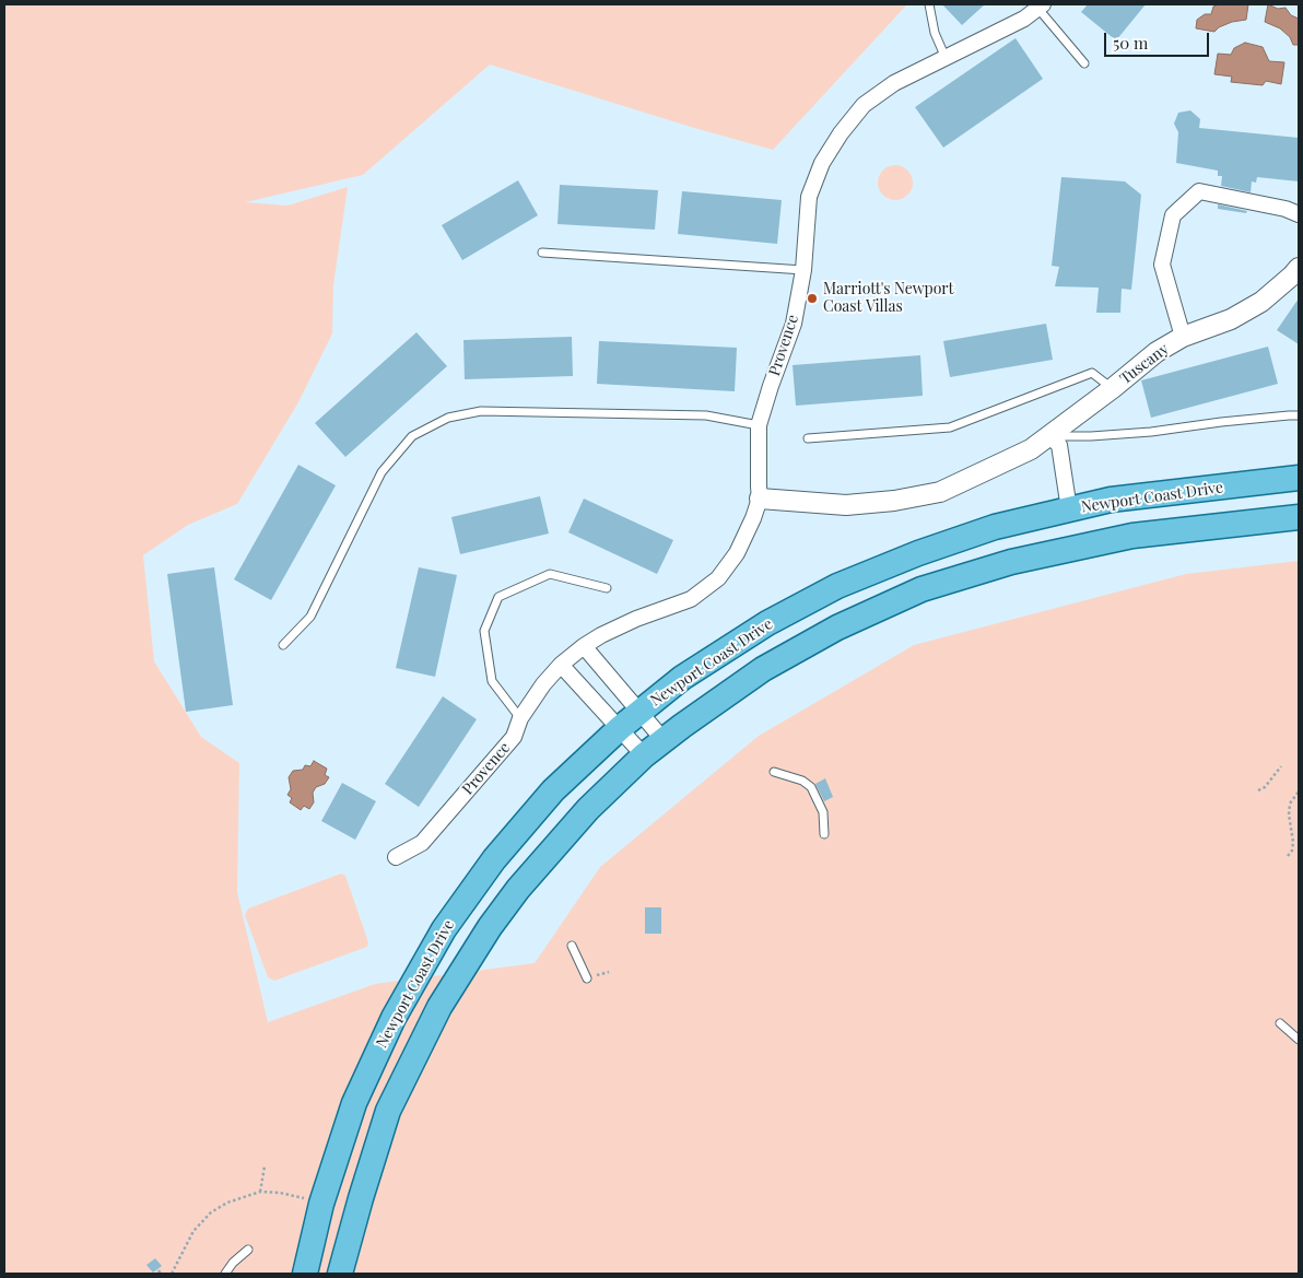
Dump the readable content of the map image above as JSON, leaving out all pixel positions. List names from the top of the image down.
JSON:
{
  "streets": {
    "main road": ["Newport Coast Drive"],
    "street": ["Provence", "Tuscany"]
  },
  "crossings": [
    ["Provence", "Tuscany"]
  ],
  "places": ["Marriott's Newport Coast Villas"],
  "scale_bar": "50 m"
}
